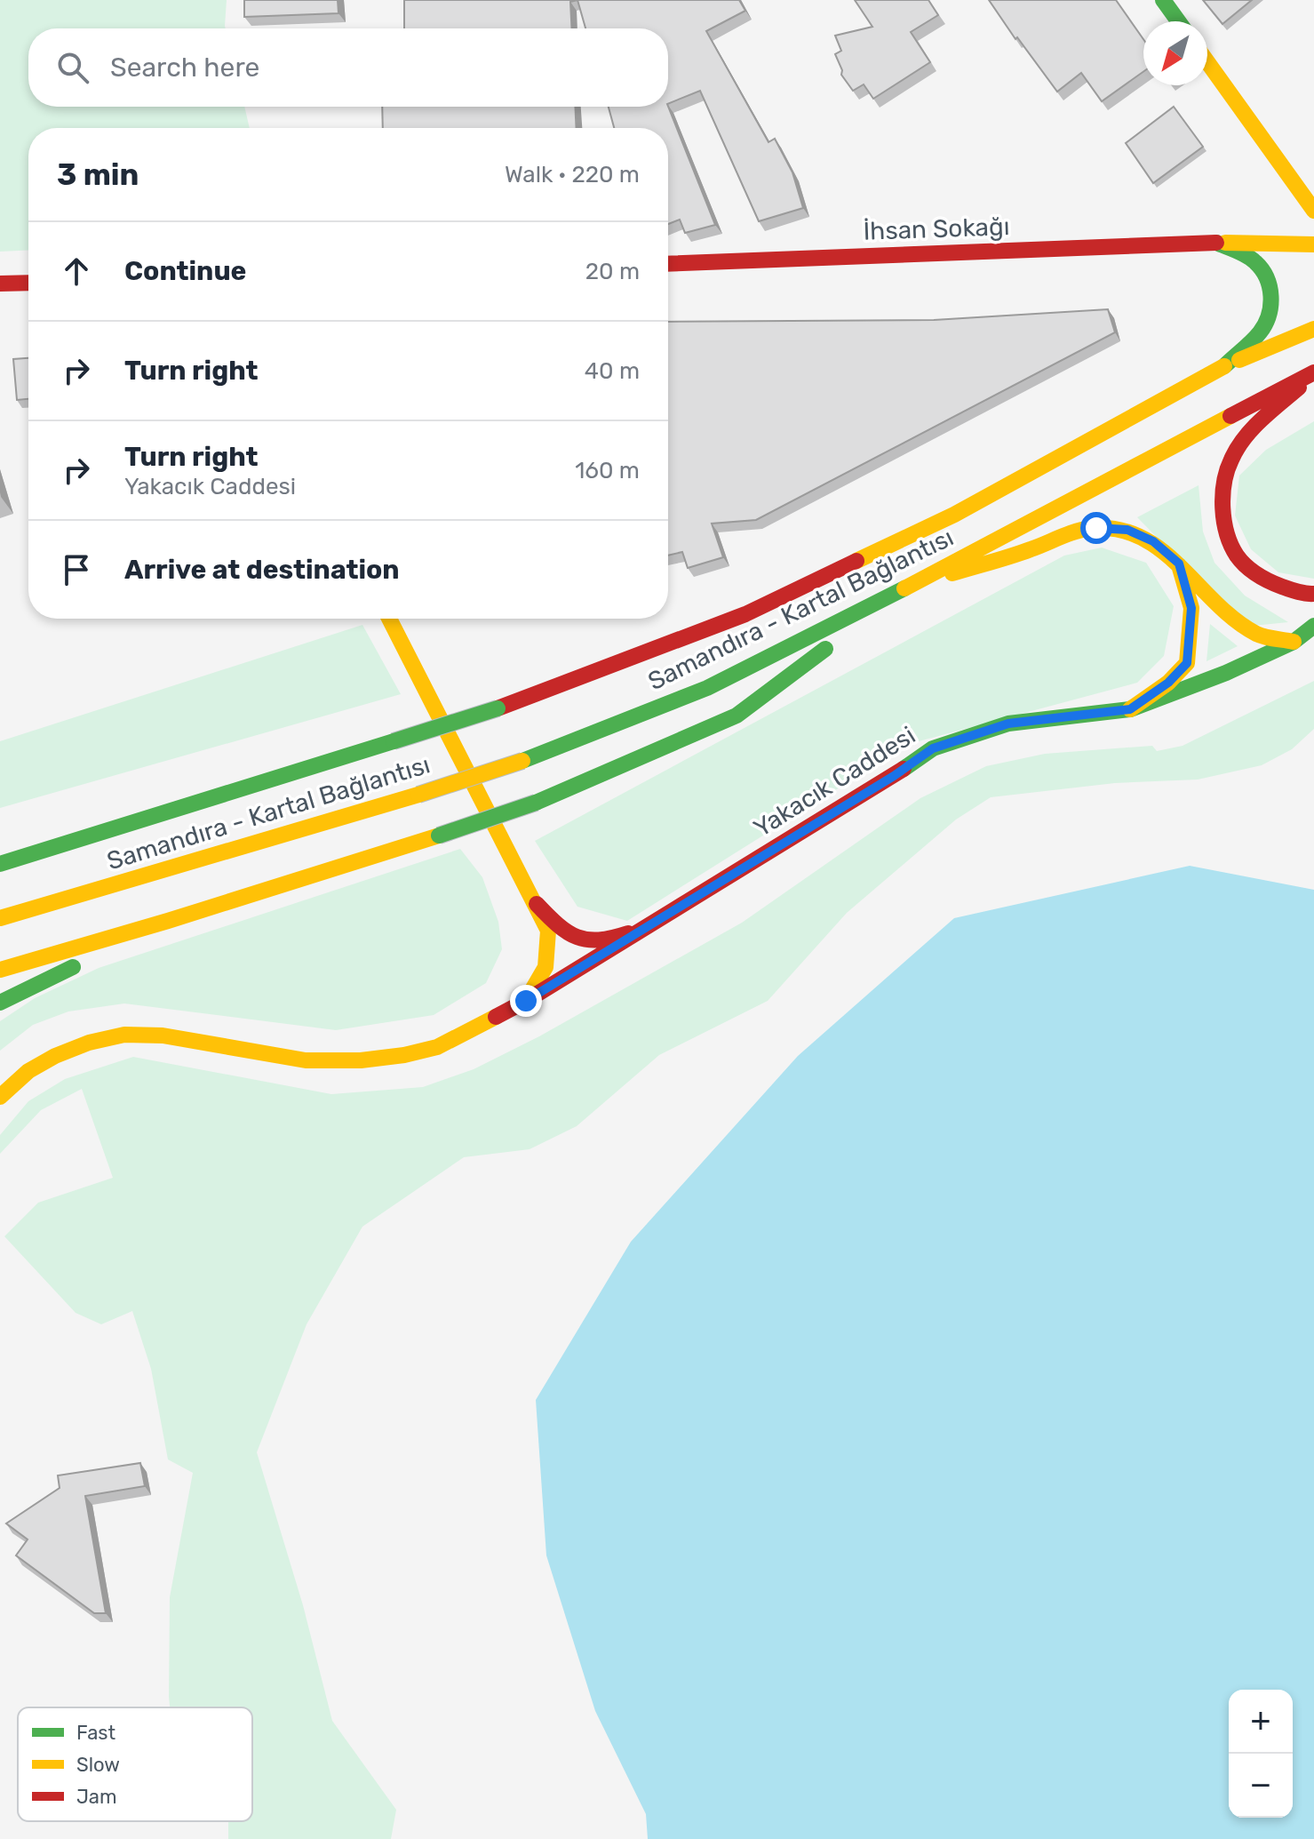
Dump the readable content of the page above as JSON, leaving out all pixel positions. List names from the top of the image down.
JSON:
{
  "streets": {
    "main road": ["İhsan Sokağı", "Samandıra - Kartal Bağlantısı", "Yakacık Caddesi"]
  },
  "legend": ["Fast", "Slow", "Jam"],
  "north": "bottom left",
  "page": {
    "search": "Search here",
    "heading": ["3 min", "Walk · 220 m"],
    "list": [
      ["Continue", "20 m"],
      ["Turn right", "40 m"],
      ["Turn right", "Yakacık Caddesi", "160 m"],
      "Arrive at destination"
    ],
    "map_buttons": ["+", "−"]
  }
}
